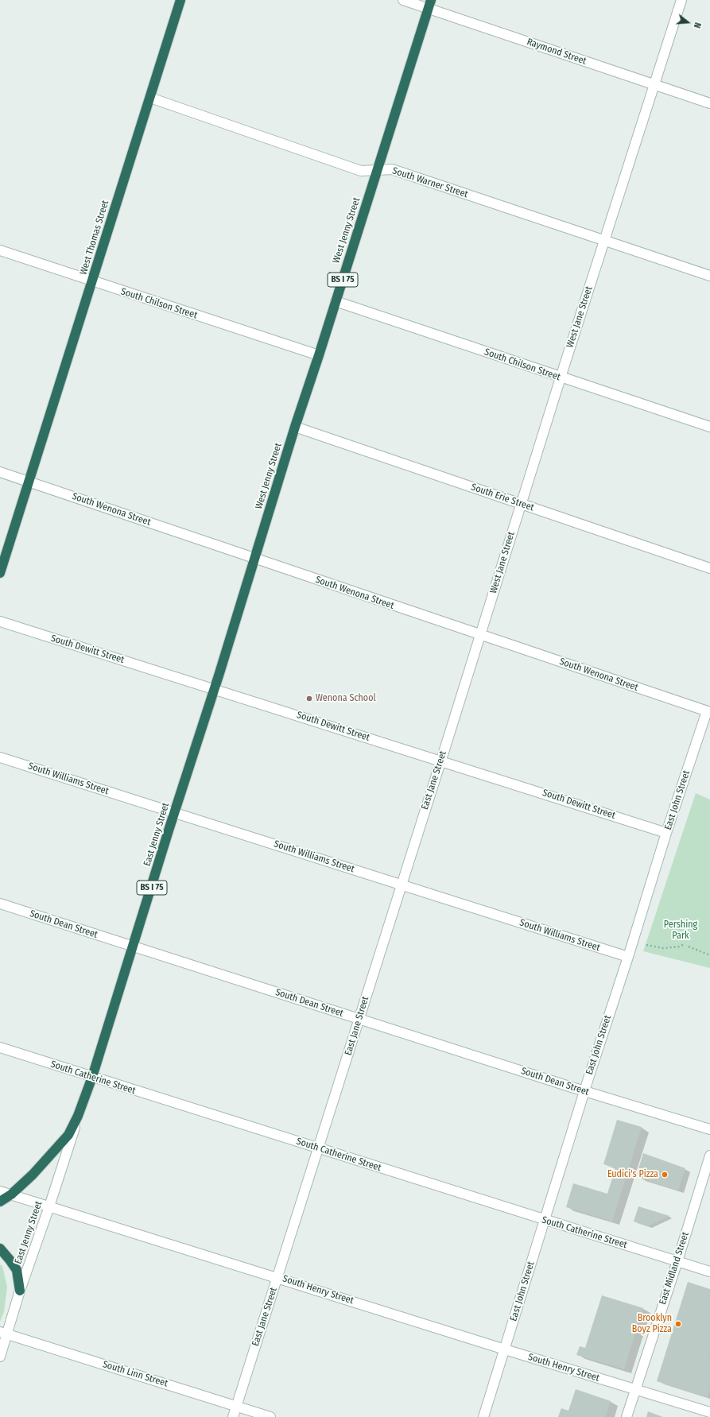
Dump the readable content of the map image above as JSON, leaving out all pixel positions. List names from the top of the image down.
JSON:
{
  "streets": {
    "highway": [
      "West Jenny Street",
      "West Thomas Street",
      "BS I 75",
      "East Jenny Street"
    ],
    "street": [
      "Raymond Street",
      "South Warner Street",
      "South Chilson Street",
      "West Jane Street",
      "South Erie Street",
      "South Wenona Street",
      "South Dewitt Street",
      "South Williams Street",
      "East Jane Street",
      "East John Street",
      "South Dean Street",
      "South Catherine Street",
      "East Midland Street",
      "South Henry Street",
      "South Linn Street"
    ]
  },
  "crossings": [
    ["Raymond Street", "West Jenny Street"],
    ["Raymond Street", "West Jane Street"],
    ["South Warner Street", "West Jenny Street"],
    ["South Warner Street", "West Thomas Street"],
    ["South Warner Street", "West Jane Street"],
    ["West Jenny Street", "South Chilson Street"],
    ["West Jenny Street", "South Erie Street"],
    ["West Jenny Street", "South Wenona Street"],
    ["West Jenny Street", "East Jenny Street"],
    ["West Thomas Street", "South Chilson Street"],
    ["West Thomas Street", "South Wenona Street"],
    ["BS I 75", "East Jenny Street"],
    ["BS I 75", "South Henry Street"],
    ["South Chilson Street", "West Jane Street"],
    ["West Jane Street", "South Erie Street"],
    ["West Jane Street", "South Wenona Street"],
    ["West Jane Street", "East Jane Street"],
    ["South Wenona Street", "East Jane Street"],
    ["South Wenona Street", "East John Street"],
    ["South Wenona Street", "East Jenny Street"],
    ["South Dewitt Street", "East Jane Street"],
    ["South Dewitt Street", "East John Street"],
    ["South Dewitt Street", "East Jenny Street"],
    ["South Williams Street", "East Jane Street"],
    ["South Williams Street", "East John Street"],
    ["South Williams Street", "East Jenny Street"],
    ["East Jane Street", "South Dean Street"],
    ["East Jane Street", "South Catherine Street"],
    ["East Jane Street", "South Henry Street"],
    ["East Jane Street", "South Linn Street"],
    ["East John Street", "South Dean Street"],
    ["East John Street", "South Catherine Street"],
    ["East John Street", "South Henry Street"],
    ["East Jenny Street", "South Dean Street"],
    ["East Jenny Street", "South Catherine Street"],
    ["East Jenny Street", "South Henry Street"],
    ["East Jenny Street", "South Linn Street"],
    ["South Catherine Street", "East Midland Street"],
    ["East Midland Street", "South Henry Street"]
  ],
  "parks": ["Pershing Park"],
  "places": ["Wenona School", "Eudici's Pizza", "Brooklyn Boyz Pizza"],
  "north": "right"
}
